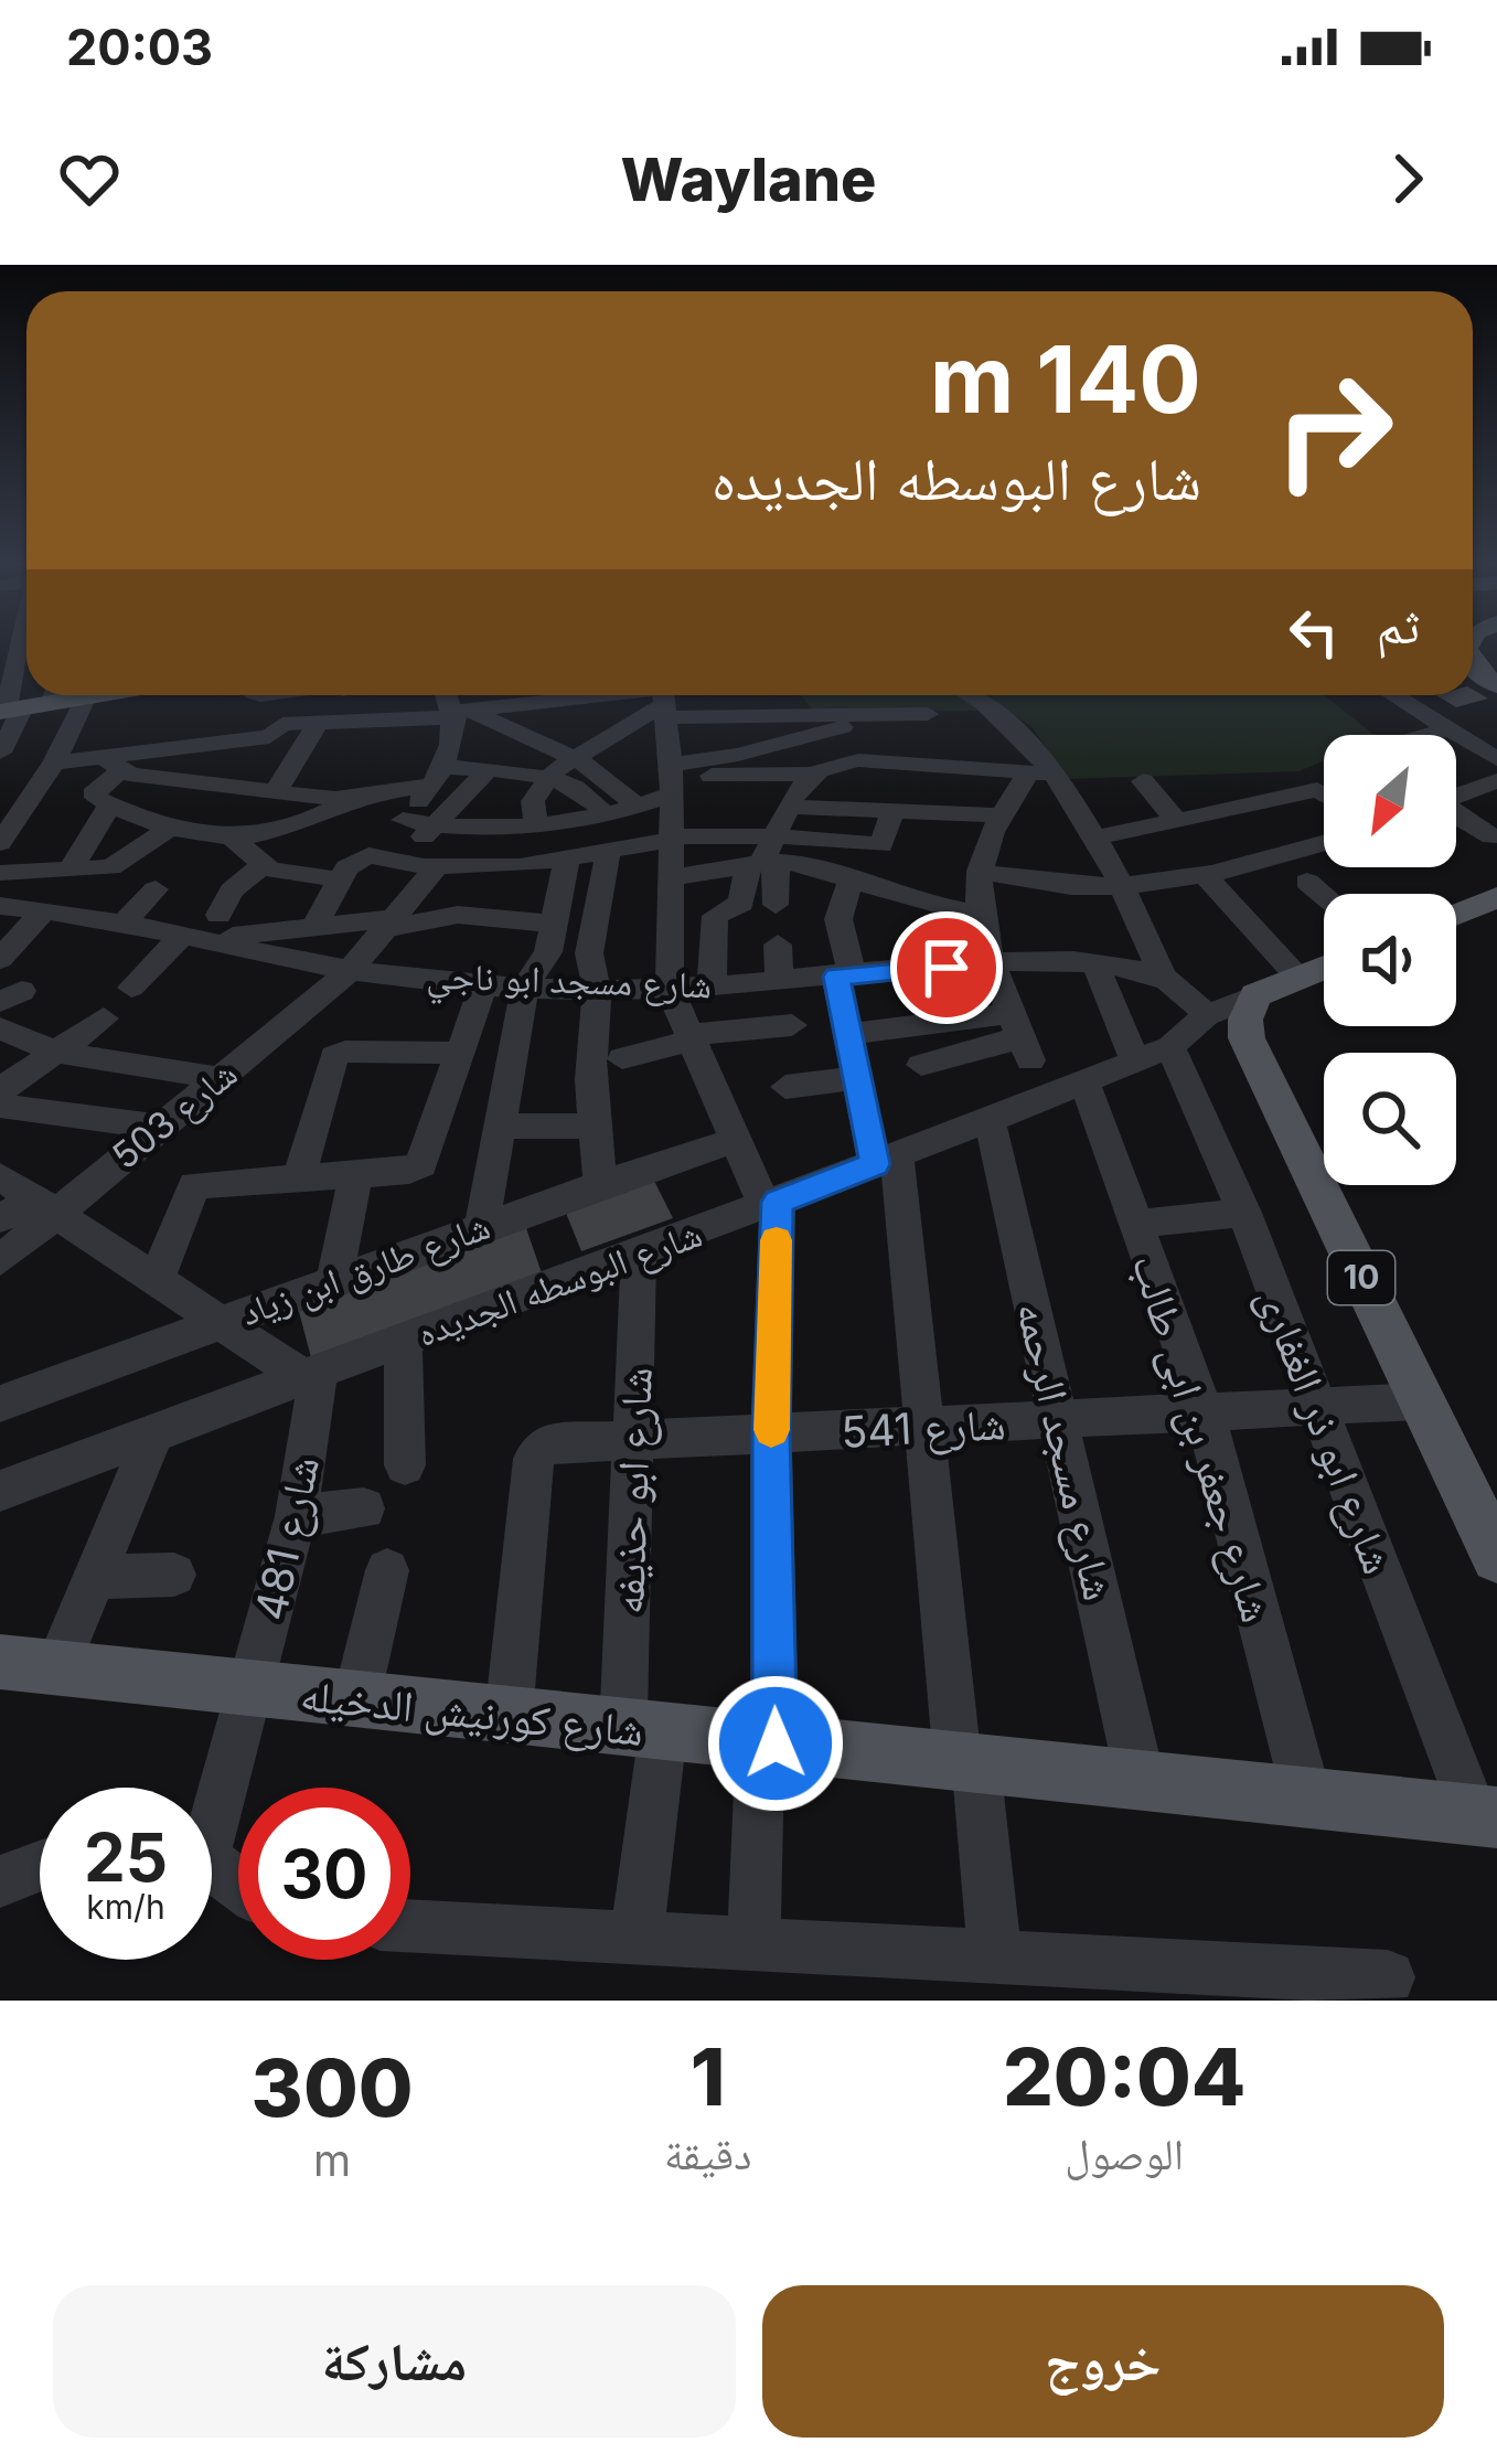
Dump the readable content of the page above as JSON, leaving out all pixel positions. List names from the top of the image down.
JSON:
{
  "streets": {
    "main road": ["10", "شارع كورنيش الدخيله"],
    "street": [
      "شارع مسجد ابو ناجي",
      "شارع 503",
      "شارع طارق ابن زياد",
      "شارع البوسطه الجديده",
      "شارع 541",
      "شارع ابو ذر الغفارى",
      "شارع جعفر بن ابى طالب",
      "شارع مسجد الرحمه",
      "شارع ابو حذيفه",
      "شارع 481"
    ]
  },
  "crossings": [
    ["شارع مسجد ابو ناجي", "شارع 503"],
    ["شارع مسجد ابو ناجي", "شارع البوسطه الجديده"],
    ["شارع مسجد ابو ناجي", "شارع ابو ذر الغفارى"],
    ["10", "شارع البوسطه الجديده"],
    ["10", "شارع 541"],
    ["شارع البوسطه الجديده", "شارع ابو ذر الغفارى"],
    ["شارع البوسطه الجديده", "شارع جعفر بن ابى طالب"],
    ["شارع البوسطه الجديده", "شارع مسجد الرحمه"],
    ["شارع البوسطه الجديده", "شارع ابو حذيفه"],
    ["شارع البوسطه الجديده", "شارع 481"],
    ["شارع 541", "شارع ابو ذر الغفارى"],
    ["شارع 541", "شارع جعفر بن ابى طالب"],
    ["شارع 541", "شارع مسجد الرحمه"],
    ["شارع 541", "شارع ابو حذيفه"],
    ["شارع 541", "شارع كورنيش الدخيله"],
    ["شارع ابو ذر الغفارى", "شارع كورنيش الدخيله"],
    ["شارع جعفر بن ابى طالب", "شارع كورنيش الدخيله"],
    ["شارع مسجد الرحمه", "شارع كورنيش الدخيله"],
    ["شارع ابو حذيفه", "شارع كورنيش الدخيله"],
    ["شارع 481", "شارع كورنيش الدخيله"]
  ],
  "north": "bottom left",
  "page": {
    "status": "20:03",
    "header": "Waylane",
    "turn": ["140 m", "شارع البوسطه الجديده"],
    "then": "ثم",
    "speed": "25 km/h",
    "limit": "30",
    "eta": [
      "20:04",
      "الوصول",
      "1",
      "دقيقة",
      "300",
      "m"
    ],
    "buttons": ["خروج", "مشاركة"]
  }
}
